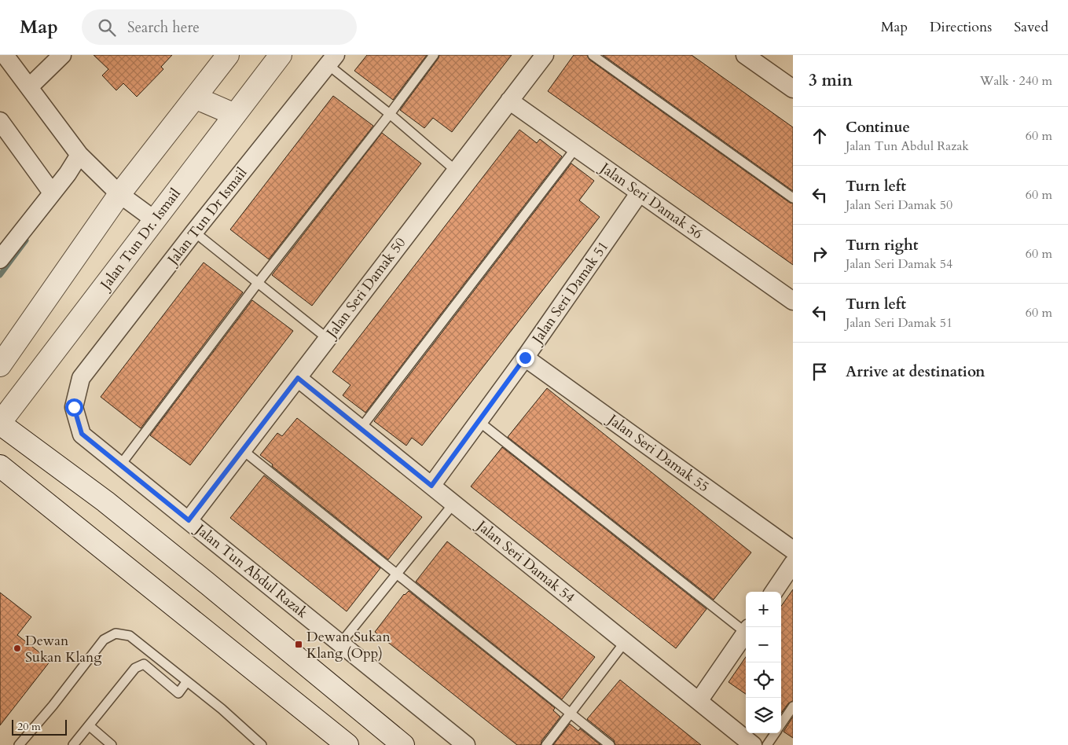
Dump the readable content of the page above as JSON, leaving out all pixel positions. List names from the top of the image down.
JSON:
{
  "streets": {
    "main road": ["Jalan Tun Dr. Ismail"],
    "street": [
      "Jalan Seri Damak 56",
      "Jalan Tun Dr Ismail",
      "Jalan Seri Damak 50",
      "Jalan Seri Damak 51",
      "Jalan Seri Damak 55",
      "Jalan Seri Damak 54",
      "Jalan Tun Abdul Razak"
    ]
  },
  "crossings": [
    ["Jalan Seri Damak 56", "Jalan Seri Damak 50"],
    ["Jalan Seri Damak 56", "Jalan Seri Damak 51"],
    ["Jalan Tun Dr Ismail", "Jalan Tun Abdul Razak"],
    ["Jalan Seri Damak 50", "Jalan Seri Damak 54"],
    ["Jalan Seri Damak 50", "Jalan Tun Abdul Razak"],
    ["Jalan Seri Damak 51", "Jalan Seri Damak 55"],
    ["Jalan Seri Damak 51", "Jalan Seri Damak 54"]
  ],
  "places": {
    "transit": ["Dewan Sukan Klang (Opp)"],
    "other": ["Dewan Sukan Klang"]
  },
  "scale_bar": "20 m",
  "page": {
    "header": "Map",
    "search": "Search here",
    "nav": ["Map", "Directions", "Saved"],
    "heading": ["3 min", "Walk · 240 m"],
    "list": [
      ["Continue", "Jalan Tun Abdul Razak", "60 m"],
      ["Turn left", "Jalan Seri Damak 50", "60 m"],
      ["Turn right", "Jalan Seri Damak 54", "60 m"],
      ["Turn left", "Jalan Seri Damak 51", "60 m"],
      "Arrive at destination"
    ],
    "map_buttons": ["+", "−"],
    "scale": "20 m"
  }
}
